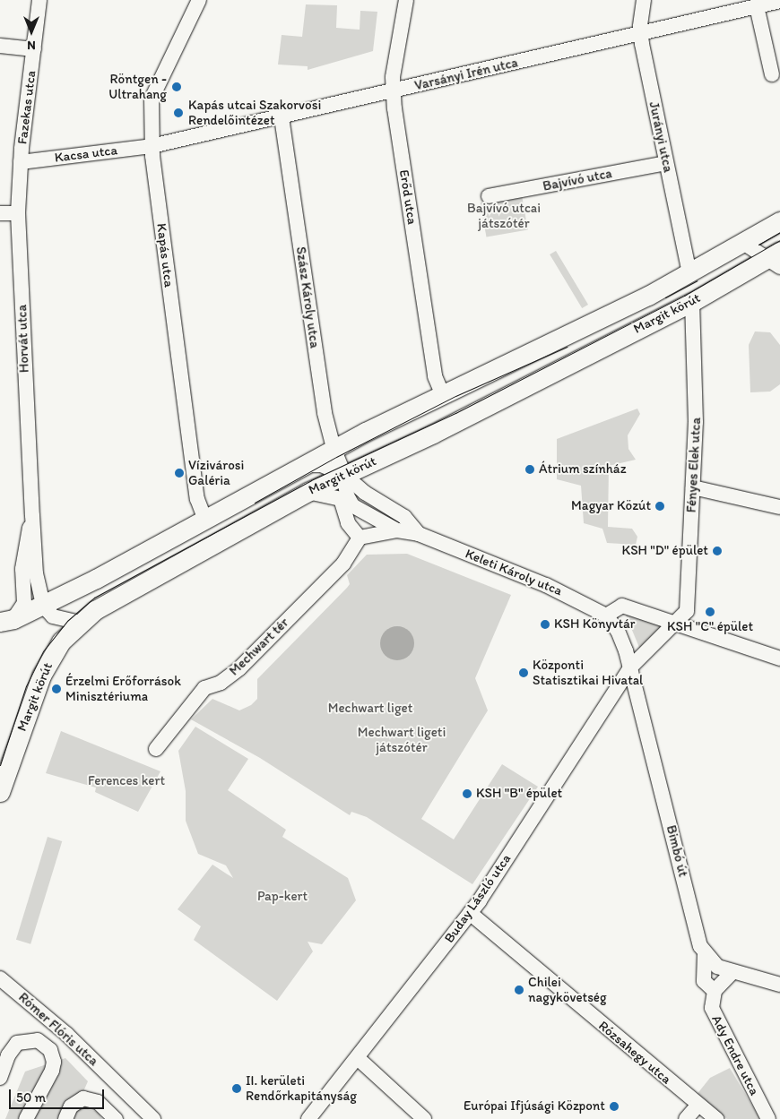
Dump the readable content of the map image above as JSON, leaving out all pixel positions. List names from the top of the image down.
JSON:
{
  "streets": {
    "main road": ["Margit körút"],
    "street": [
      "Varsányi Irén utca",
      "Fazekas utca",
      "Jurányi utca",
      "Kacsa utca",
      "Bajvívó utca",
      "Erőd utca",
      "Kapás utca",
      "Szász Károly utca",
      "Horvát utca",
      "Fényes Elek utca",
      "Keleti Károly utca",
      "Mechwart tér",
      "Bimbó út",
      "Buday László utca",
      "Rómer Flóris utca",
      "Rózsahegy utca",
      "Ady Endre utca"
    ]
  },
  "crossings": [
    ["Varsányi Irén utca", "Jurányi utca"],
    ["Varsányi Irén utca", "Kacsa utca"],
    ["Varsányi Irén utca", "Erőd utca"],
    ["Varsányi Irén utca", "Kapás utca"],
    ["Varsányi Irén utca", "Szász Károly utca"],
    ["Fazekas utca", "Kacsa utca"],
    ["Fazekas utca", "Horvát utca"],
    ["Jurányi utca", "Bajvívó utca"],
    ["Jurányi utca", "Margit körút"],
    ["Kacsa utca", "Kapás utca"],
    ["Kacsa utca", "Horvát utca"],
    ["Erőd utca", "Margit körút"],
    ["Kapás utca", "Margit körút"],
    ["Szász Károly utca", "Margit körút"],
    ["Szász Károly utca", "Keleti Károly utca"],
    ["Margit körút", "Horvát utca"],
    ["Margit körút", "Fényes Elek utca"],
    ["Margit körút", "Keleti Károly utca"],
    ["Keleti Károly utca", "Bimbó út"],
    ["Keleti Károly utca", "Buday László utca"],
    ["Bimbó út", "Buday László utca"],
    ["Buday László utca", "Rózsahegy utca"]
  ],
  "parks": [
    "Bajvívó utcai játszótér",
    "Mechwart liget",
    "Mechwart ligeti játszótér",
    "Ferences kert",
    "Pap-kert"
  ],
  "places": [
    "Röntgen - Ultrahang",
    "Kapás utcai Szakorvosi Rendelőintézet",
    "Átrium színház",
    "Vízivárosi Galéria",
    "Magyar Közút",
    "KSH \"D\" épület",
    "KSH \"C\" épület",
    "KSH Könyvtár",
    "Központi Statisztikai Hivatal",
    "Érzelmi Erőforrások Minisztériuma",
    "KSH \"B\" épület",
    "Chilei nagykövetség",
    "II. kerületi Rendőrkapitányság",
    "Európai Ifjúsági Központ"
  ],
  "scale_bar": "50 m",
  "north": "bottom"
}
